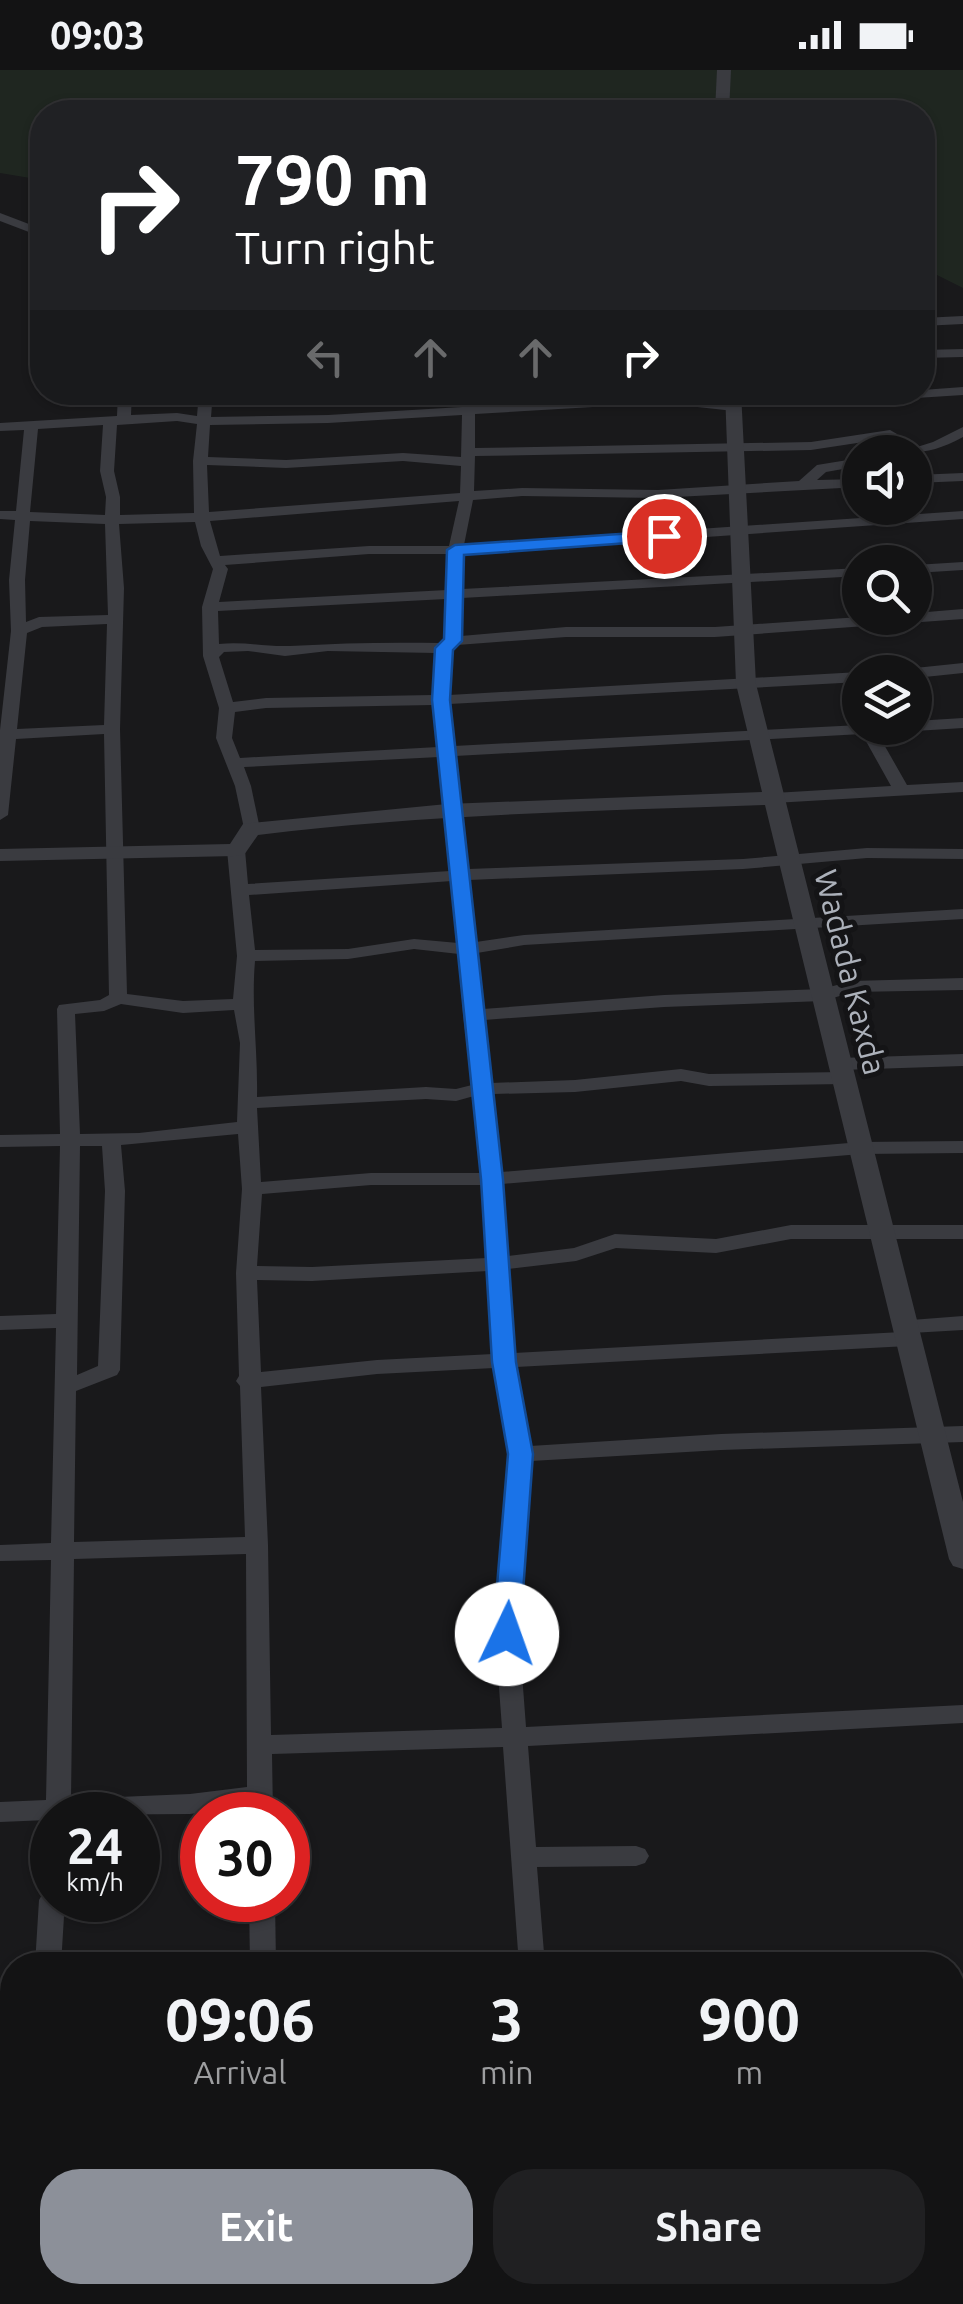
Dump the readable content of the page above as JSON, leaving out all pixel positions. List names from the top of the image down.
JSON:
{
  "streets": {
    "street": ["Wadada Kaxda"]
  },
  "page": {
    "status": "09:03",
    "turn": ["790 m", "Turn right"],
    "speed": "24 km/h",
    "limit": "30",
    "eta": [
      "09:06",
      "Arrival",
      "3",
      "min",
      "900",
      "m"
    ],
    "buttons": ["Exit", "Share"]
  }
}
